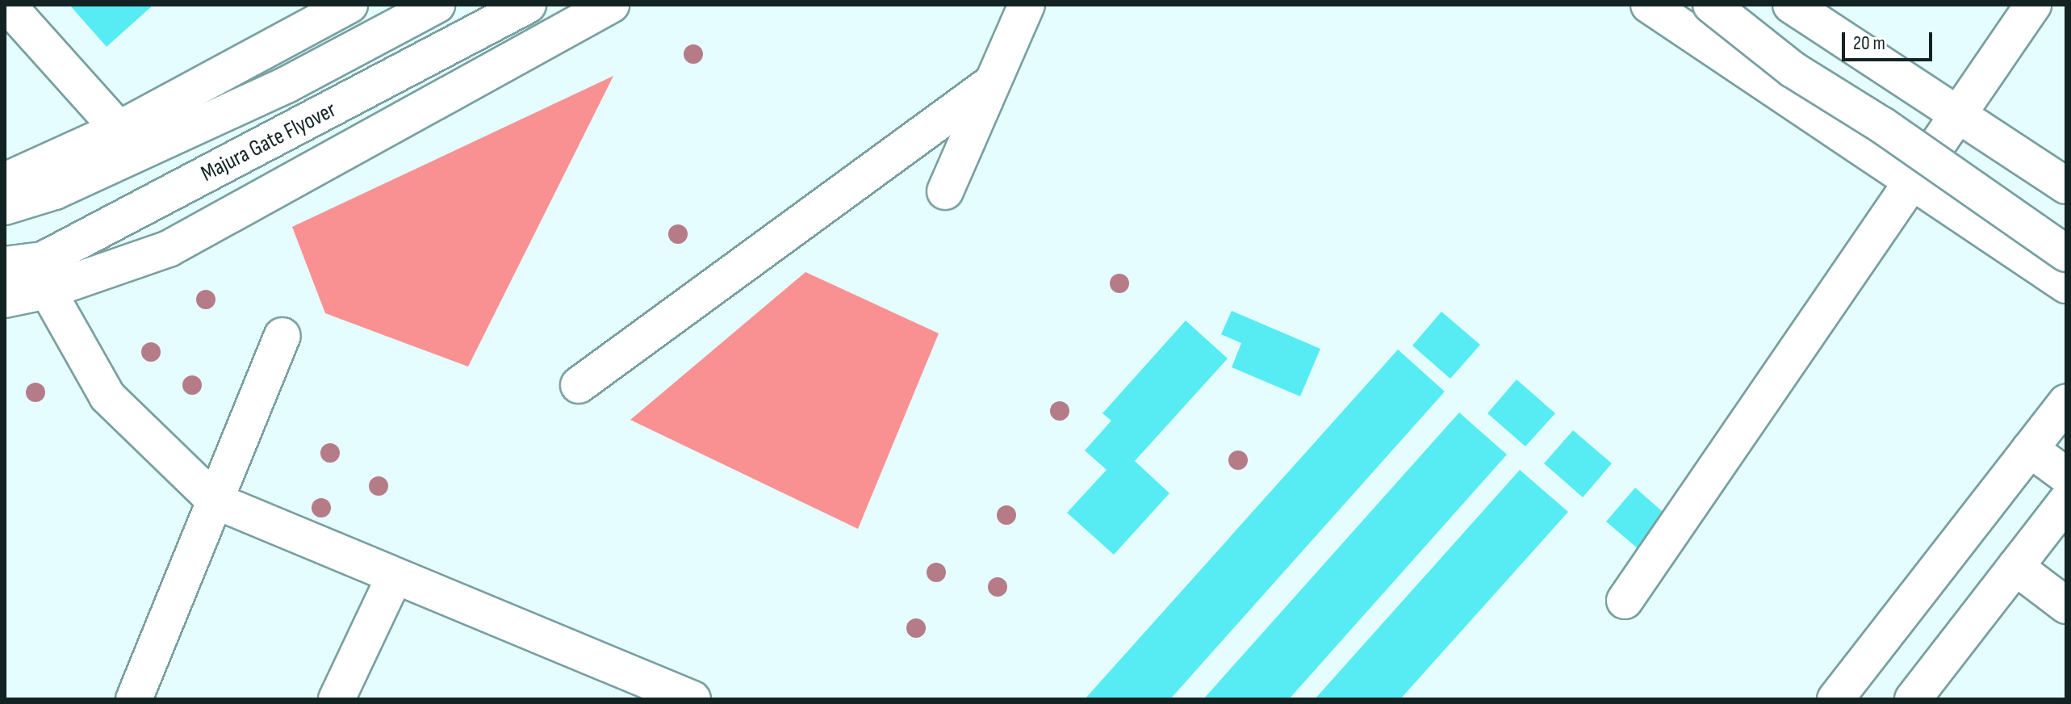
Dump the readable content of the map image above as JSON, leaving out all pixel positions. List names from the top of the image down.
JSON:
{
  "streets": {
    "main road": ["Majura Gate Flyover"]
  },
  "scale_bar": "20 m"
}
